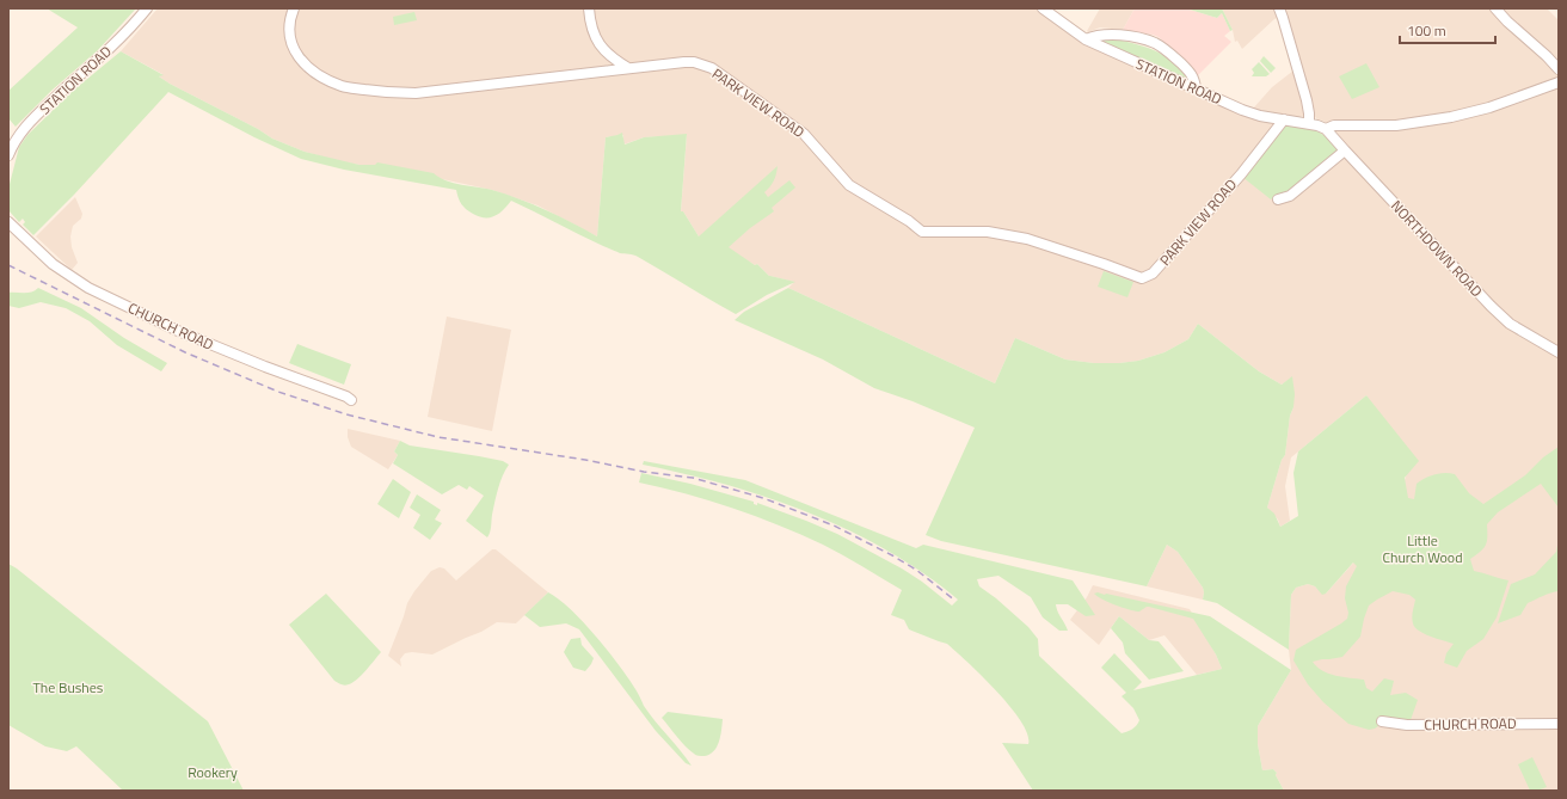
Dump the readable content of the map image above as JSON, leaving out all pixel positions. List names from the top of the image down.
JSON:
{
  "streets": {
    "street": [
      "STATION ROAD",
      "PARK VIEW ROAD",
      "NORTHDOWN ROAD",
      "CHURCH ROAD"
    ]
  },
  "crossings": [
    ["STATION ROAD", "PARK VIEW ROAD"],
    ["STATION ROAD", "NORTHDOWN ROAD"]
  ],
  "parks": ["Little Church Wood", "The Bushes", "Rookery"],
  "scale_bar": "100 m"
}
